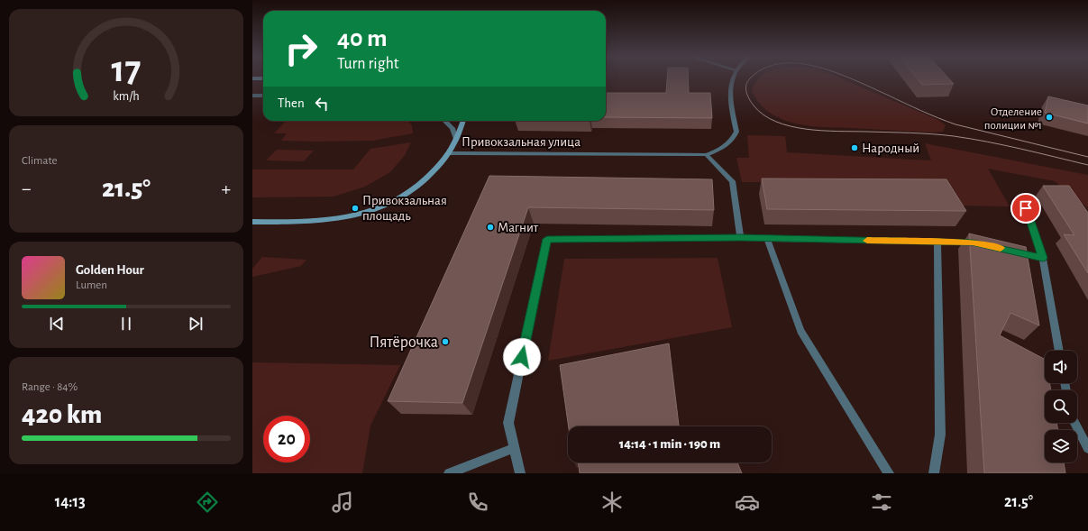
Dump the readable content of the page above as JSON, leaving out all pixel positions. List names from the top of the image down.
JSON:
{
  "streets": {
    "street": ["Привокзальная улица"]
  },
  "places": [
    "Отделение полиции №1",
    "Народный",
    "Привокзальная площадь",
    "Магнит",
    "Пятёрочка"
  ],
  "page": {
    "turn": ["40 m", "Turn right"],
    "then": "Then",
    "tile": [
      "Climate",
      ["Range · 84%", "420 km"]
    ],
    "heat": ["−", "21.5°", "+"],
    "song": ["Golden Hour", "Lumen"],
    "limit": "20",
    "trip": "14:14 · 1 min · 190 m",
    "tabs": ["14:13", "21.5°"],
    "gauge": ["17", "km/h"]
  }
}
